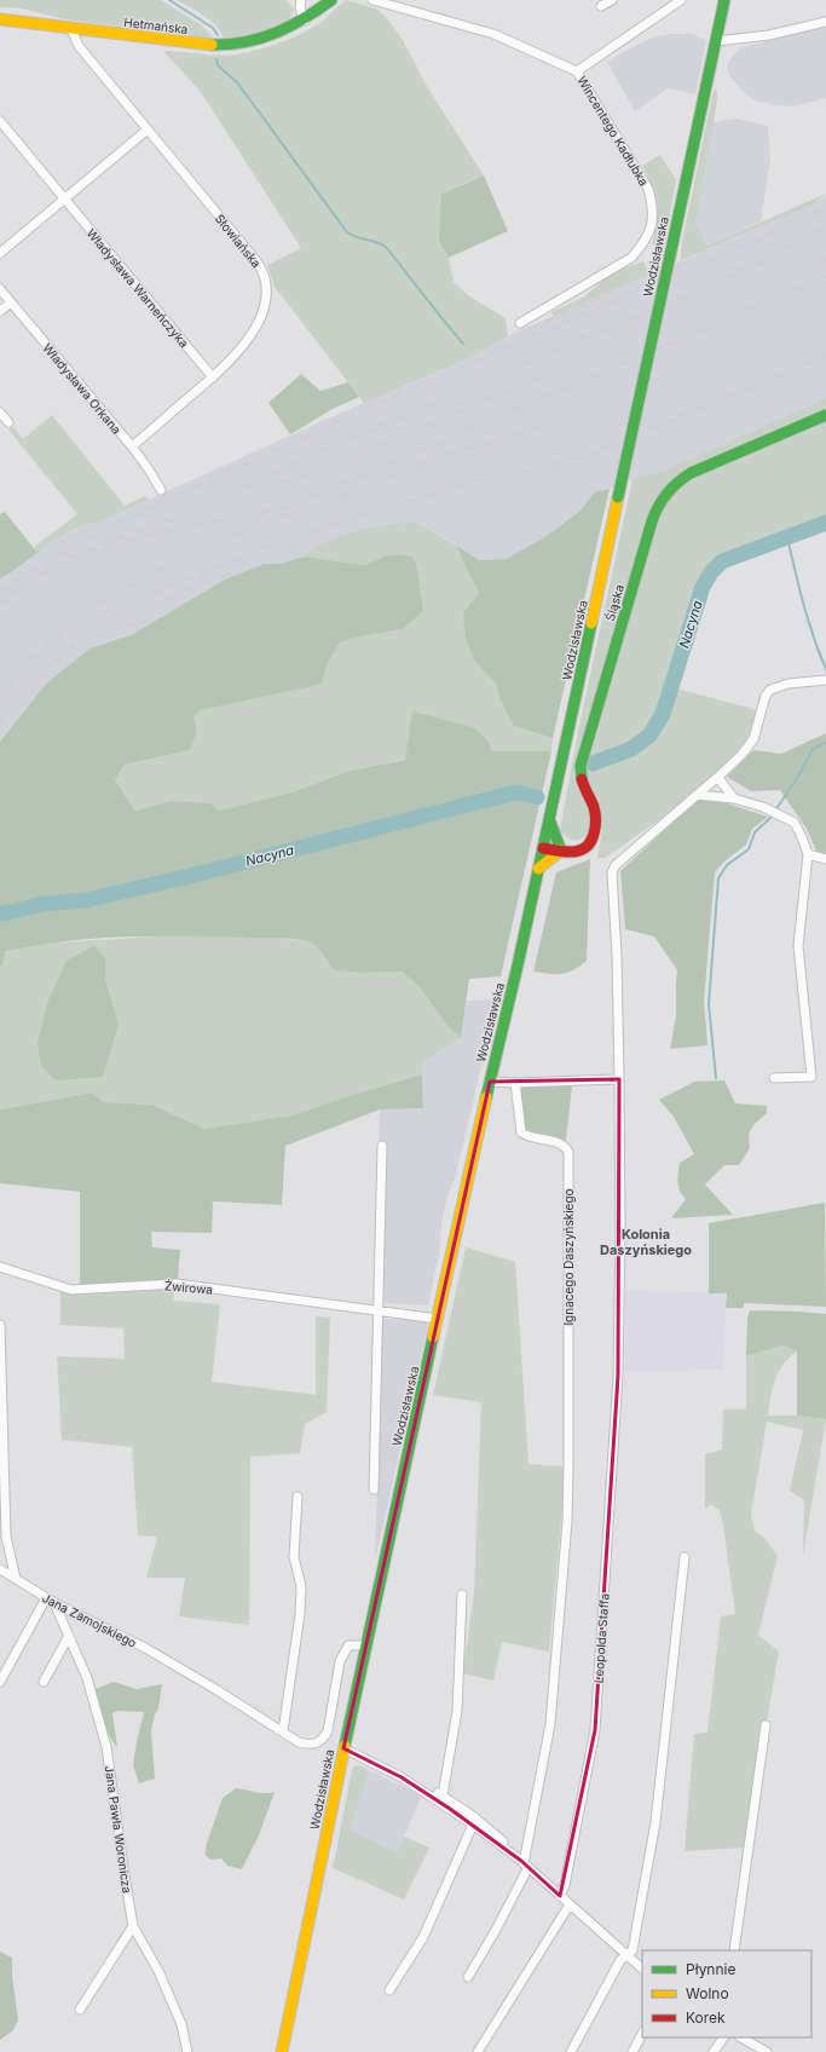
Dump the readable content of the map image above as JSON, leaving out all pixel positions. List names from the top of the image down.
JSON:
{
  "streets": {
    "main road": ["Hetmańska", "Wodzisławska", "Śląska"],
    "street": [
      "Wincentego Kadłubka",
      "Słowiańska",
      "Władysława Warneńczyka",
      "Władysława Orkana",
      "Ignacego Daszyńskiego",
      "Żwirowa",
      "Jana Zamojskiego",
      "Leopolda Staffa",
      "Jana Pawła Woronicza"
    ]
  },
  "crossings": [
    ["Hetmańska", "Słowiańska"],
    ["Słowiańska", "Władysława Warneńczyka"],
    ["Słowiańska", "Władysława Orkana"],
    ["Wodzisławska", "Śląska"],
    ["Wodzisławska", "Żwirowa"],
    ["Wodzisławska", "Jana Zamojskiego"],
    ["Jana Zamojskiego", "Jana Pawła Woronicza"]
  ],
  "districts": ["Kolonia Daszyńskiego"],
  "water": ["Nacyna"],
  "legend": ["Płynnie", "Wolno", "Korek"]
}
